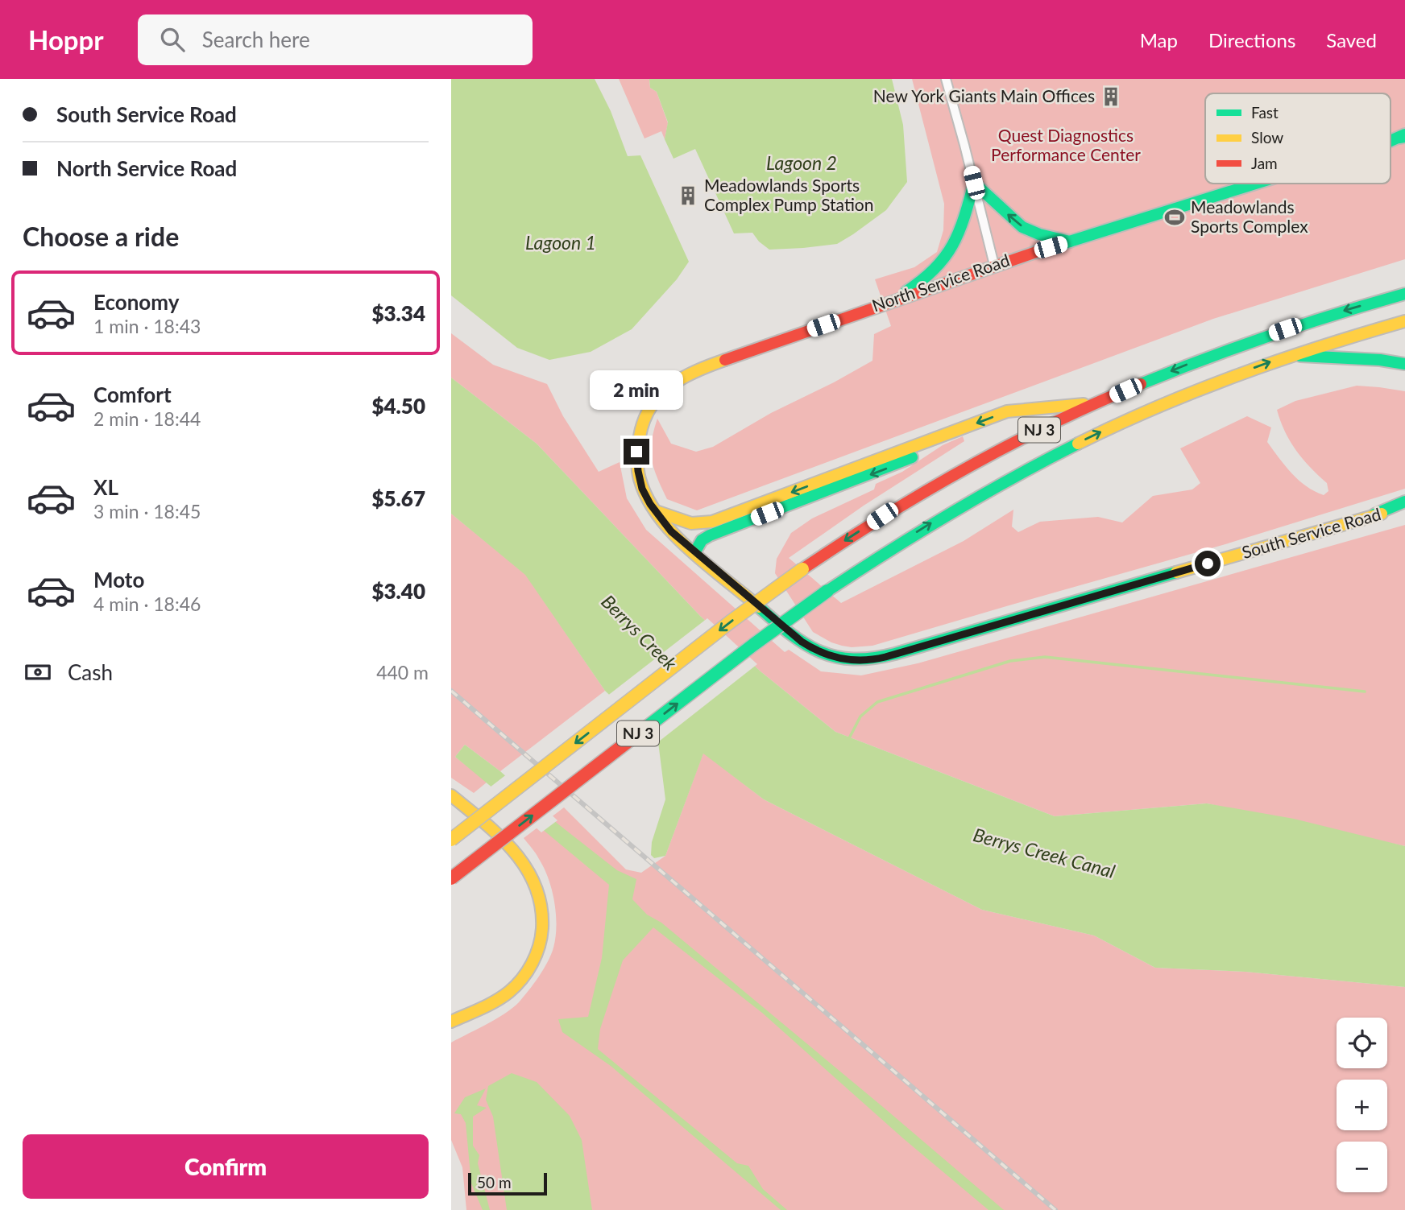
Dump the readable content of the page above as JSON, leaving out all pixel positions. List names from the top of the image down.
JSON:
{
  "streets": {
    "main road": ["North Service Road", "NJ 3", "South Service Road"]
  },
  "crossings": [
    ["North Service Road", "South Service Road"]
  ],
  "water": [
    "Lagoon 2",
    "Lagoon 1",
    "Berrys Creek",
    "Berrys Creek Canal"
  ],
  "parks": ["Quest Diagnostics Performance Center"],
  "places": {
    "building": ["New York Giants Main Offices", "Meadowlands Sports Complex Pump Station"],
    "sports": ["Meadowlands Sports Complex"]
  },
  "legend": ["Fast", "Slow", "Jam"],
  "scale_bar": "50 m",
  "page": {
    "header": "Hoppr",
    "search": "Search here",
    "nav": ["Map", "Directions", "Saved"],
    "banner": ["South Service Road", "North Service Road"],
    "heading": "Choose a ride",
    "list": [
      {
        "name": "Economy",
        "note": "1 min · 18:43",
        "value": "$3.34"
      },
      {
        "name": "Comfort",
        "note": "2 min · 18:44",
        "value": "$4.50"
      },
      {
        "name": "XL",
        "note": "3 min · 18:45",
        "value": "$5.67"
      },
      {
        "name": "Moto",
        "note": "4 min · 18:46",
        "value": "$3.40"
      }
    ],
    "bubble": "2 min",
    "pay": ["Cash", "440 m"],
    "map_buttons": ["+", "−"],
    "buttons": "Confirm",
    "scale": "50 m"
  }
}
